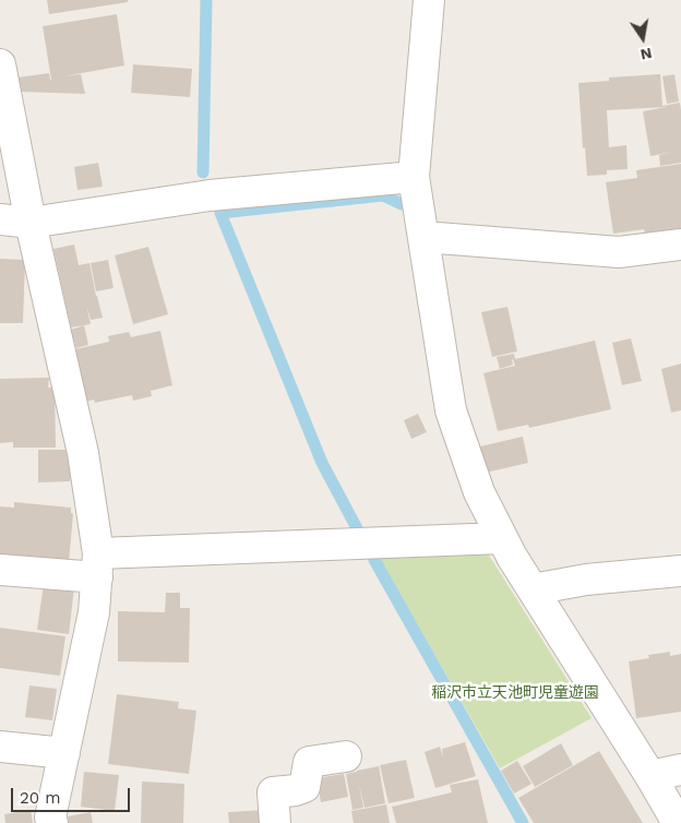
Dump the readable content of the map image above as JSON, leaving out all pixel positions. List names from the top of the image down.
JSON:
{
  "parks": ["稲沢市立天池町児童遊園"],
  "scale_bar": "20 m",
  "north": "bottom"
}
